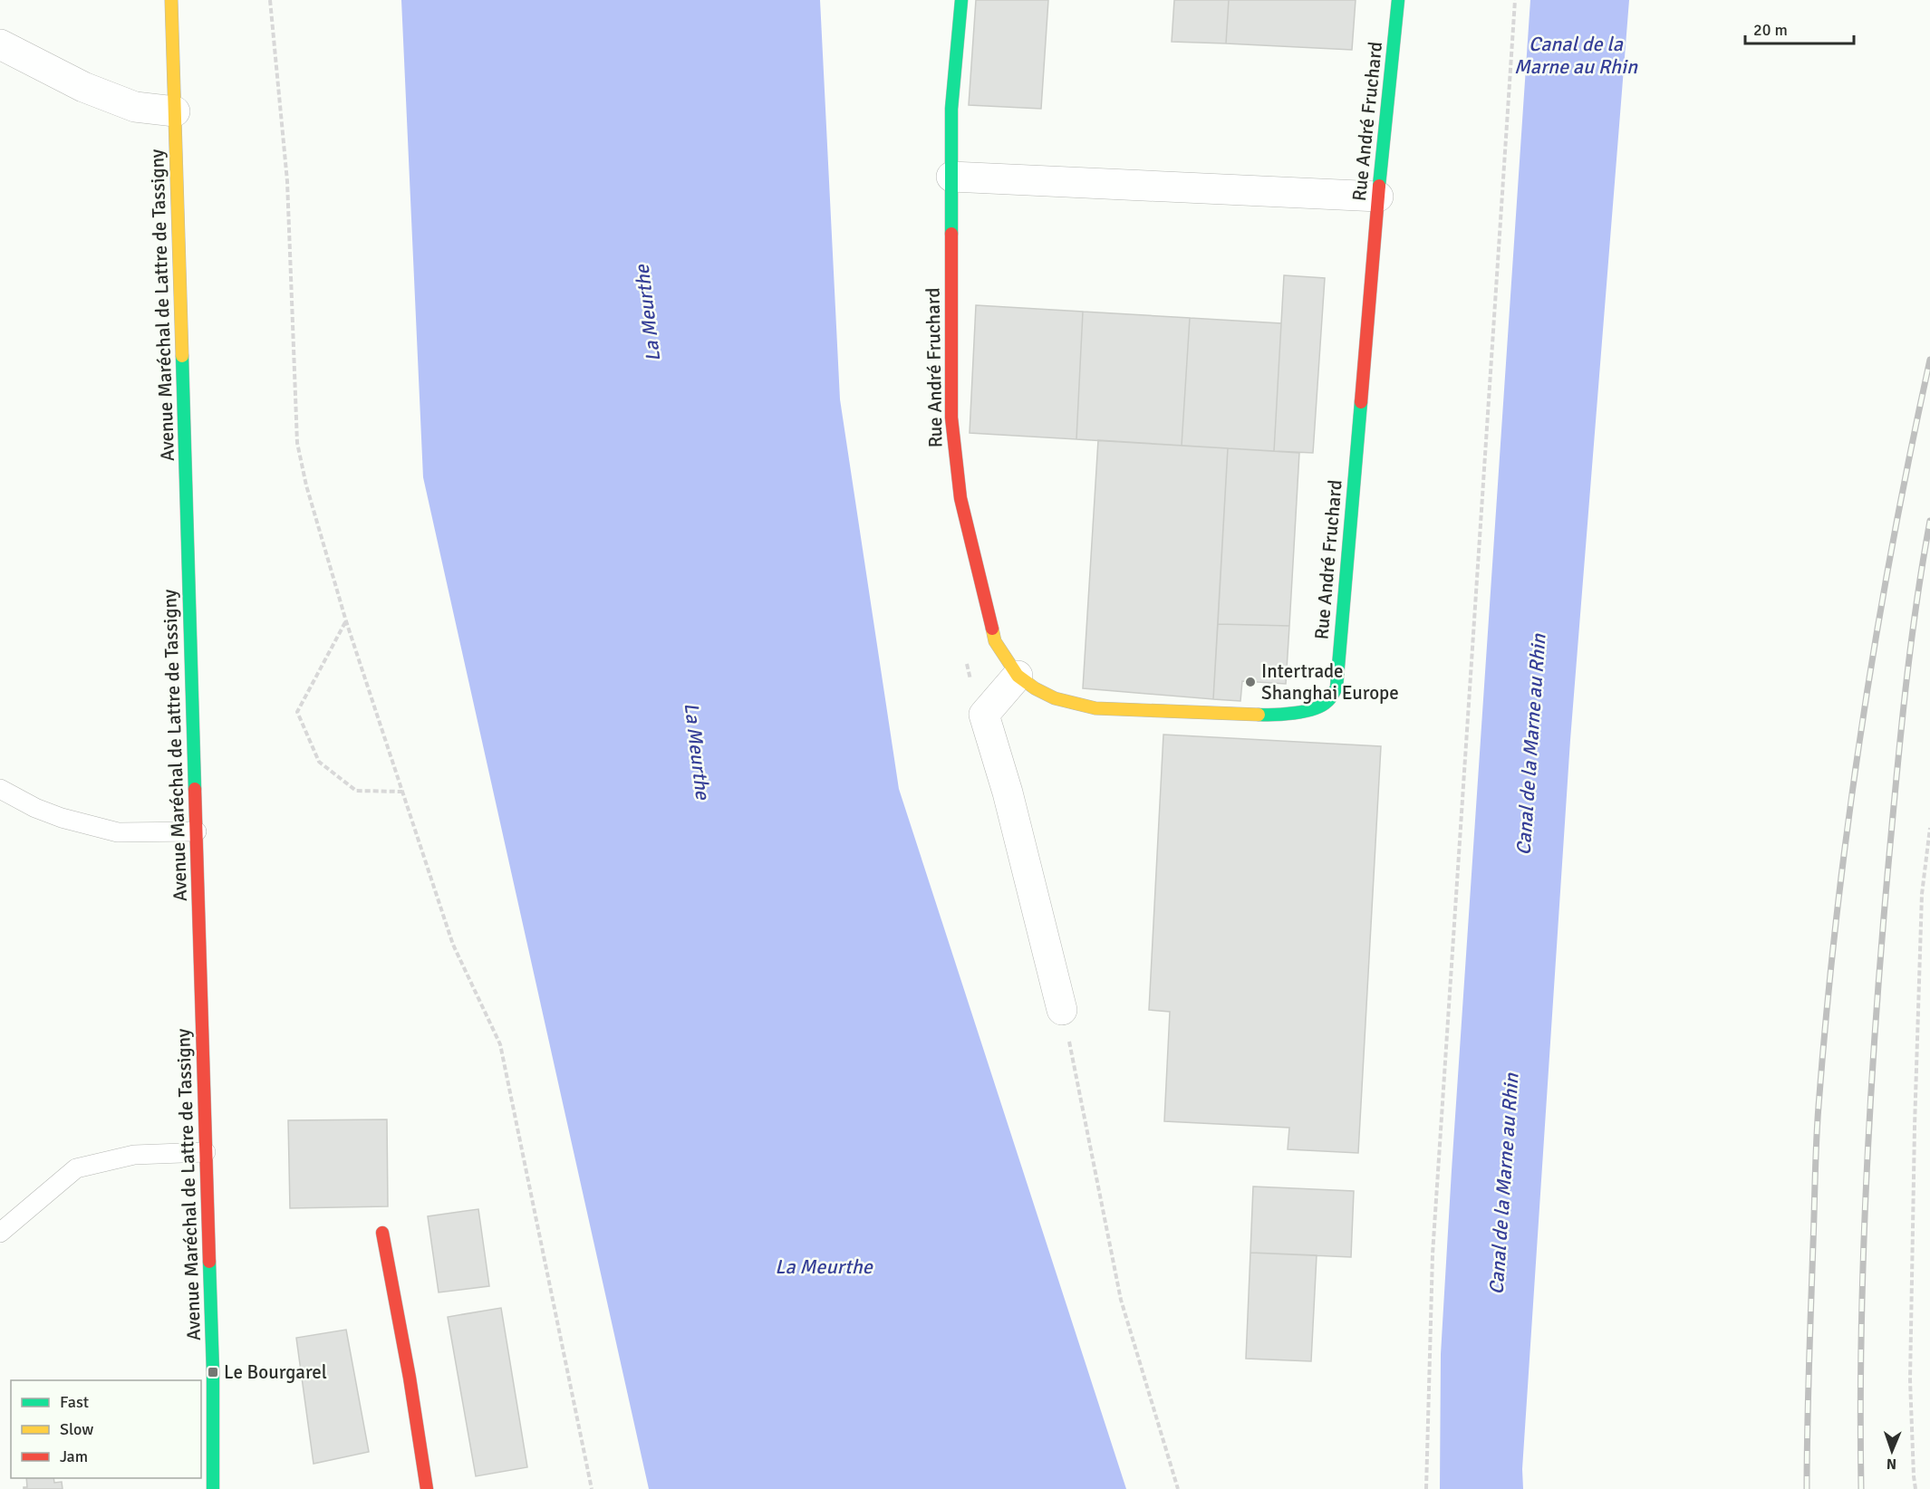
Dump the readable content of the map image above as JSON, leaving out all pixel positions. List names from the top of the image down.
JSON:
{
  "streets": {
    "street": ["Rue André Fruchard", "Avenue Maréchal de Lattre de Tassigny"]
  },
  "water": ["Canal de la Marne au Rhin", "La Meurthe"],
  "places": {
    "other": ["Intertrade Shanghai Europe"],
    "transit": ["Le Bourgarel"]
  },
  "legend": ["Fast", "Slow", "Jam"],
  "scale_bar": "20 m",
  "north": "bottom"
}
